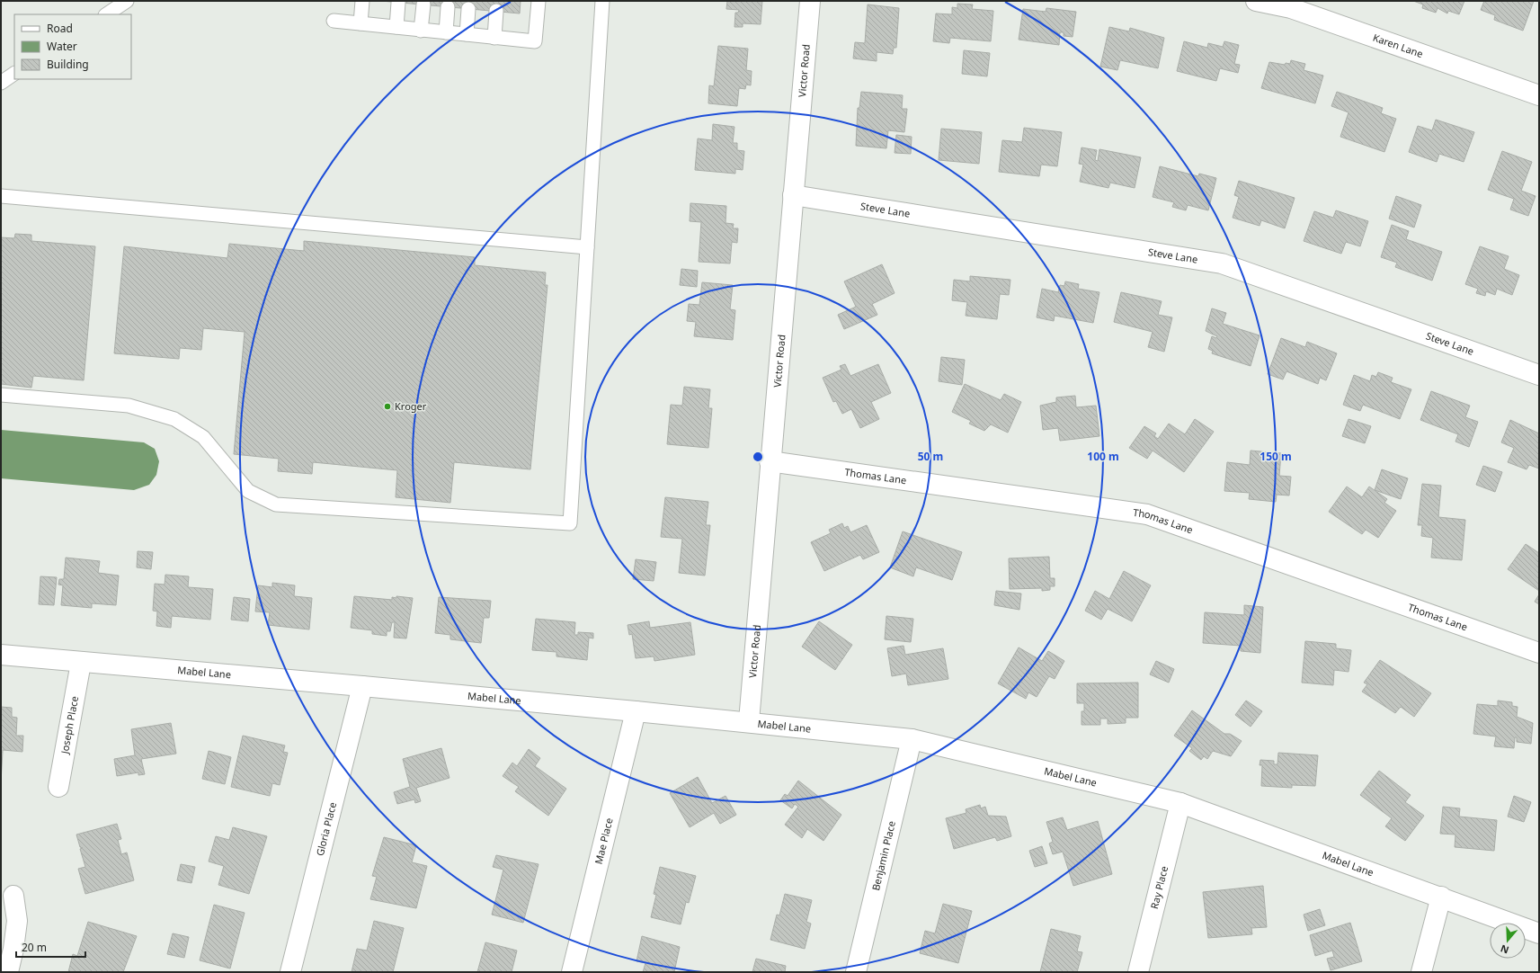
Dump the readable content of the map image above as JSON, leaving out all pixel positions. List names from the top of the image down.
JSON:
{
  "streets": {
    "street": [
      "Karen Lane",
      "Victor Road",
      "Steve Lane",
      "Thomas Lane",
      "Mabel Lane",
      "Joseph Place",
      "Gloria Place",
      "Mae Place",
      "Benjamin Place",
      "Ray Place"
    ]
  },
  "crossings": [
    ["Victor Road", "Steve Lane"],
    ["Victor Road", "Thomas Lane"],
    ["Victor Road", "Mabel Lane"],
    ["Mabel Lane", "Joseph Place"],
    ["Mabel Lane", "Gloria Place"],
    ["Mabel Lane", "Mae Place"],
    ["Mabel Lane", "Benjamin Place"],
    ["Mabel Lane", "Ray Place"]
  ],
  "places": ["Kroger"],
  "legend": ["Road", "Water", "Building"],
  "scale_bar": "20 m",
  "north": "bottom",
  "rings": ["50 m", "100 m", "150 m"]
}
